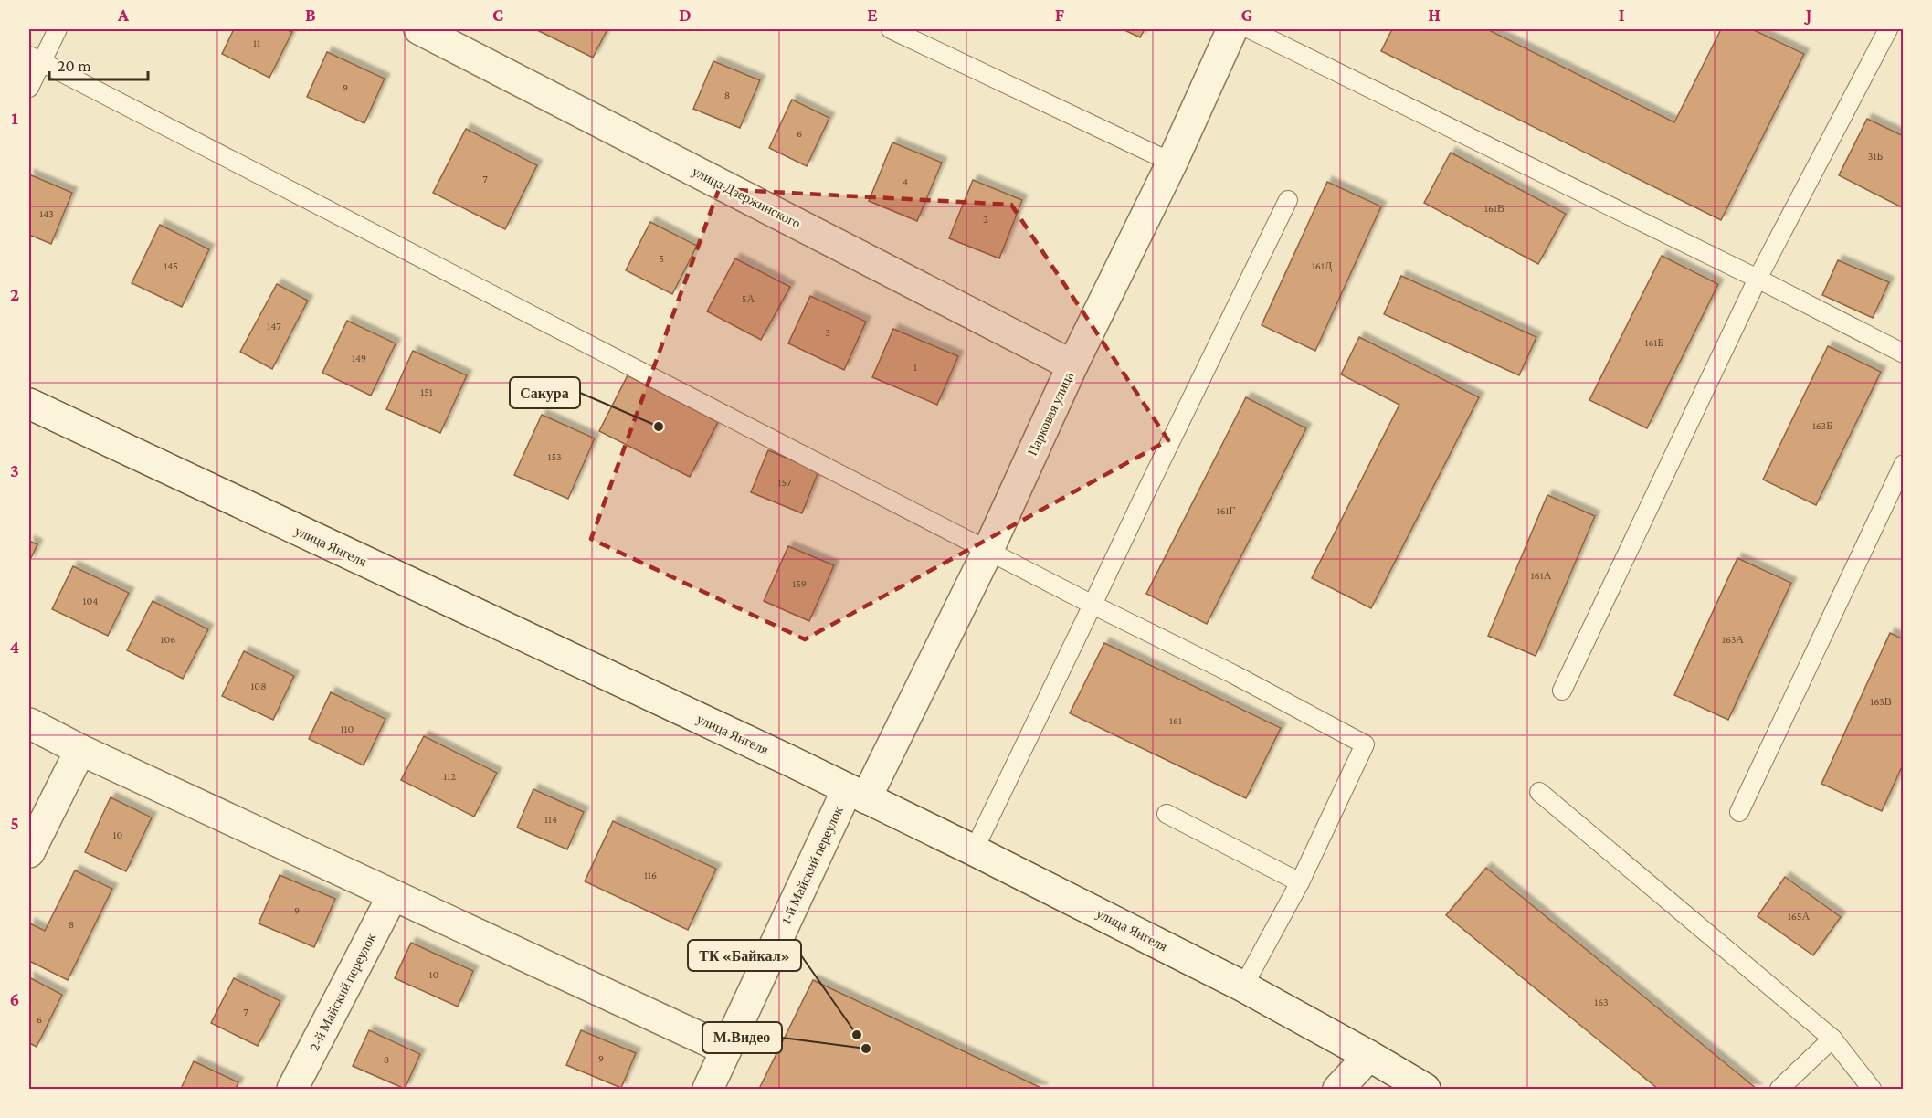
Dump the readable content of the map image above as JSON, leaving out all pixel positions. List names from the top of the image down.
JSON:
{
  "streets": {
    "street": [
      "улица Дзержинского",
      "Парковая улица",
      "улица Янгеля",
      "1-й Майский переулок",
      "2-й Майский переулок"
    ]
  },
  "crossings": [
    ["улица Дзержинского", "Парковая улица"],
    ["Парковая улица", "улица Янгеля"],
    ["Парковая улица", "1-й Майский переулок"],
    ["улица Янгеля", "1-й Майский переулок"]
  ],
  "places": ["Сакура", "ТК «Байкал»", "М.Видео"],
  "house_numbers": [
    "11",
    "9",
    "8",
    "6",
    "31Б",
    "7",
    "4",
    "161В",
    "143",
    "2",
    "5",
    "145",
    "161Д",
    "5А",
    "147",
    "3",
    "161Б",
    "149",
    "1",
    "151",
    "163Б",
    "153",
    "157",
    "161Г",
    "161А",
    "159",
    "104",
    "106",
    "163А",
    "108",
    "163В",
    "161",
    "110",
    "112",
    "114",
    "10",
    "116",
    "9",
    "165А",
    "8",
    "10",
    "163",
    "7",
    "6",
    "9",
    "8"
  ],
  "scale_bar": "20 m",
  "grid": {
    "columns": [
      "A",
      "B",
      "C",
      "D",
      "E",
      "F",
      "G",
      "H",
      "I",
      "J"
    ],
    "rows": [
      "1",
      "2",
      "3",
      "4",
      "5",
      "6"
    ]
  }
}
